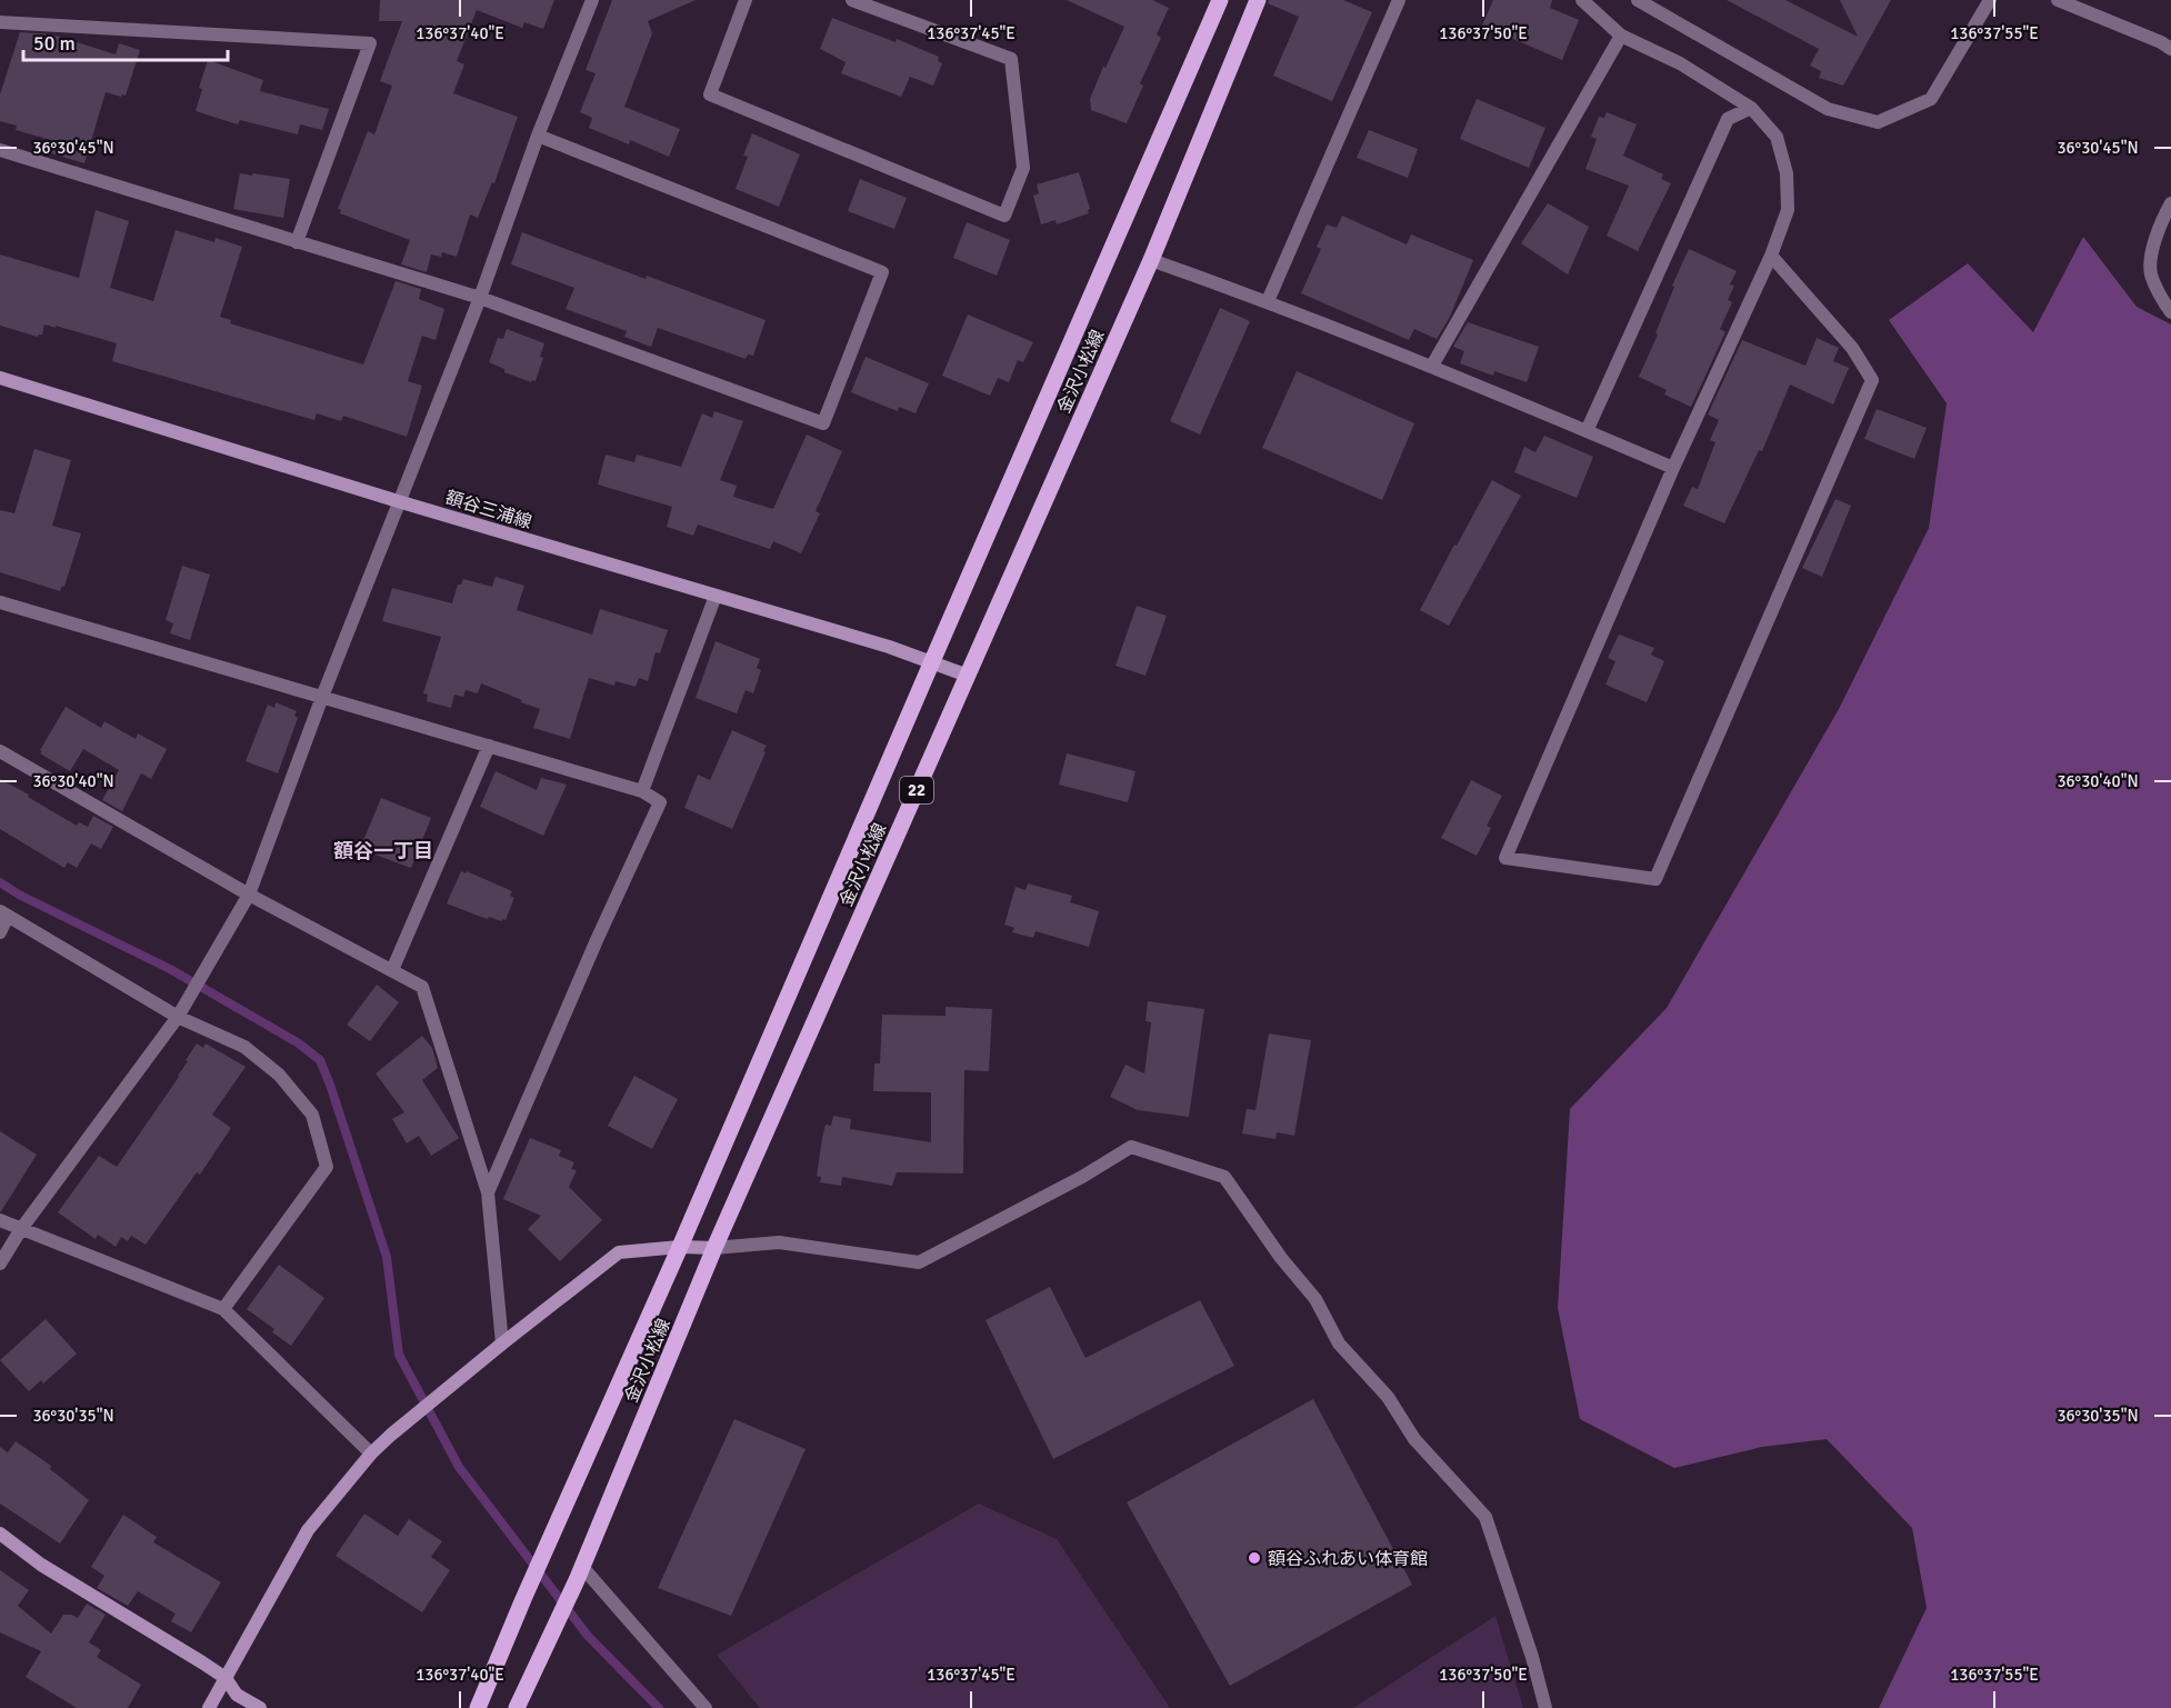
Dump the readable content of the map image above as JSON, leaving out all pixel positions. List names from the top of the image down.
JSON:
{
  "streets": {
    "main road": ["金沢小松線", "22"],
    "street": ["額谷三浦線"]
  },
  "crossings": [
    ["金沢小松線", "額谷三浦線"]
  ],
  "districts": ["額谷一丁目"],
  "places": ["額谷ふれあい体育館"],
  "scale_bar": "50 m",
  "coordinates": [
    "136°37'40\"E",
    "136°37'45\"E",
    "136°37'50\"E",
    "136°37'55\"E",
    "36°30'45\"N",
    "36°30'40\"N",
    "36°30'35\"N"
  ]
}
